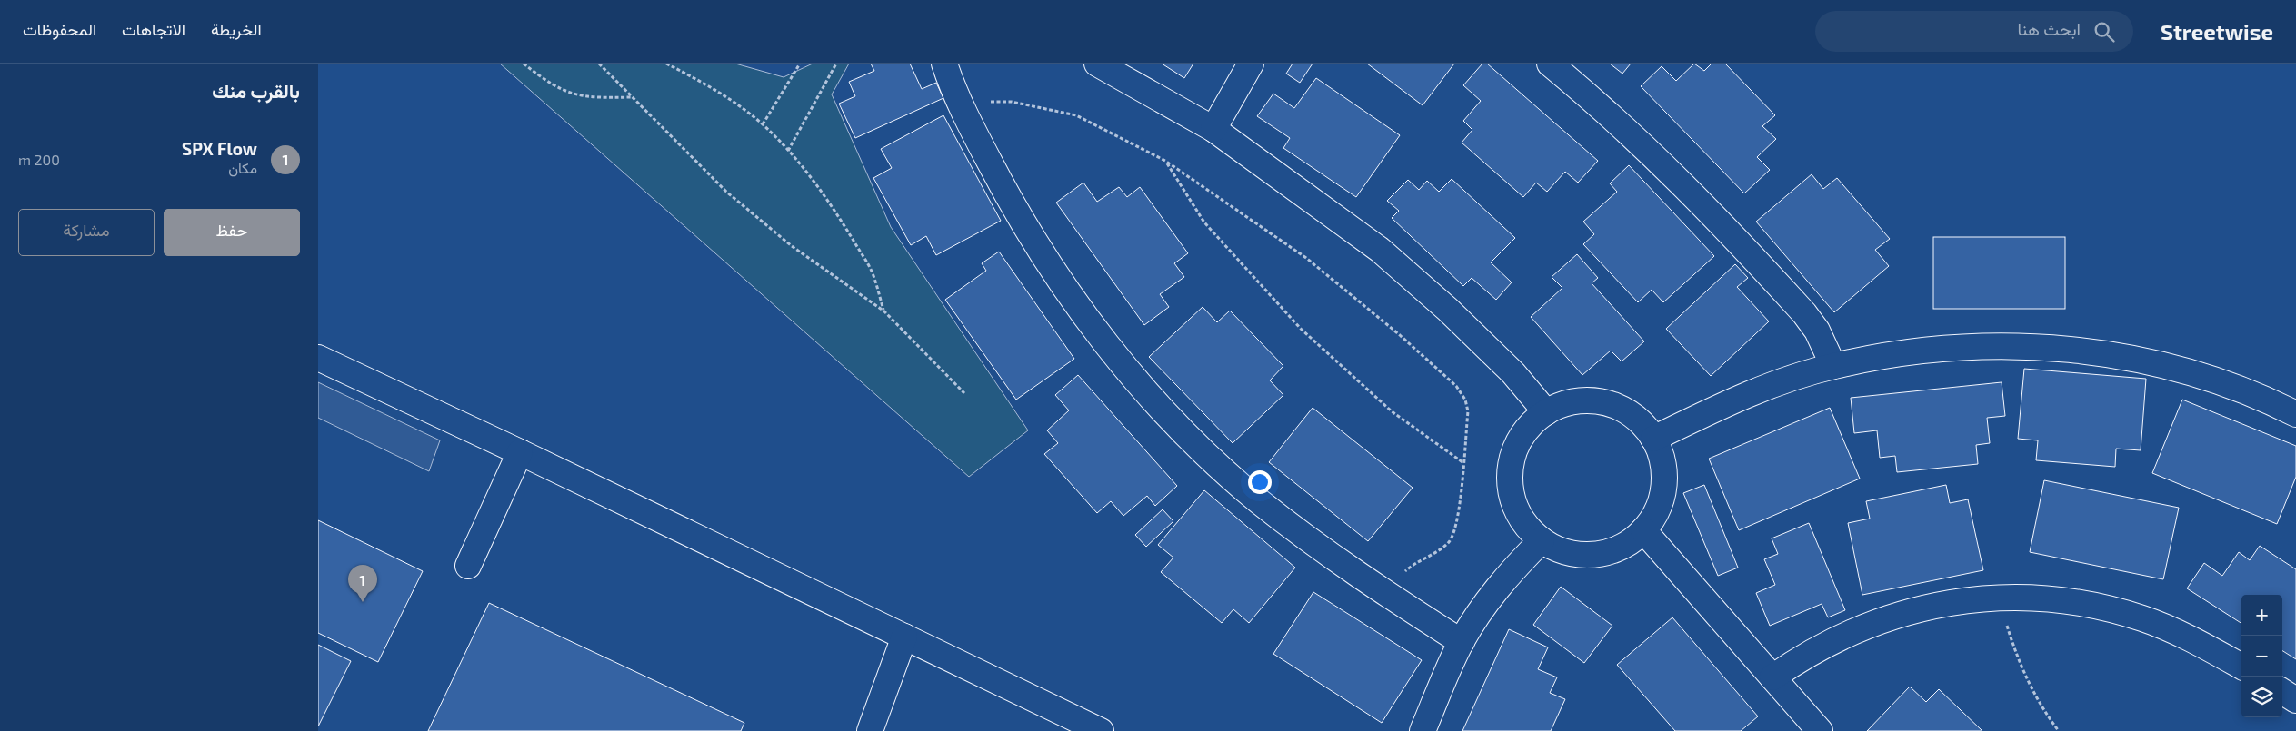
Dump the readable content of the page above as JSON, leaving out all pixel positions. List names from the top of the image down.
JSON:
{
  "page": {
    "header": "Streetwise",
    "search": "ابحث هنا",
    "nav": ["الخريطة", "الاتجاهات", "المحفوظات"],
    "heading": "بالقرب منك",
    "list": [
      {
        "mark": "1",
        "name": "SPX Flow",
        "note": "مكان",
        "value": "200 m"
      }
    ],
    "buttons": ["حفظ", "مشاركة"],
    "pins": "1",
    "map_buttons": ["+", "−"]
  }
}
